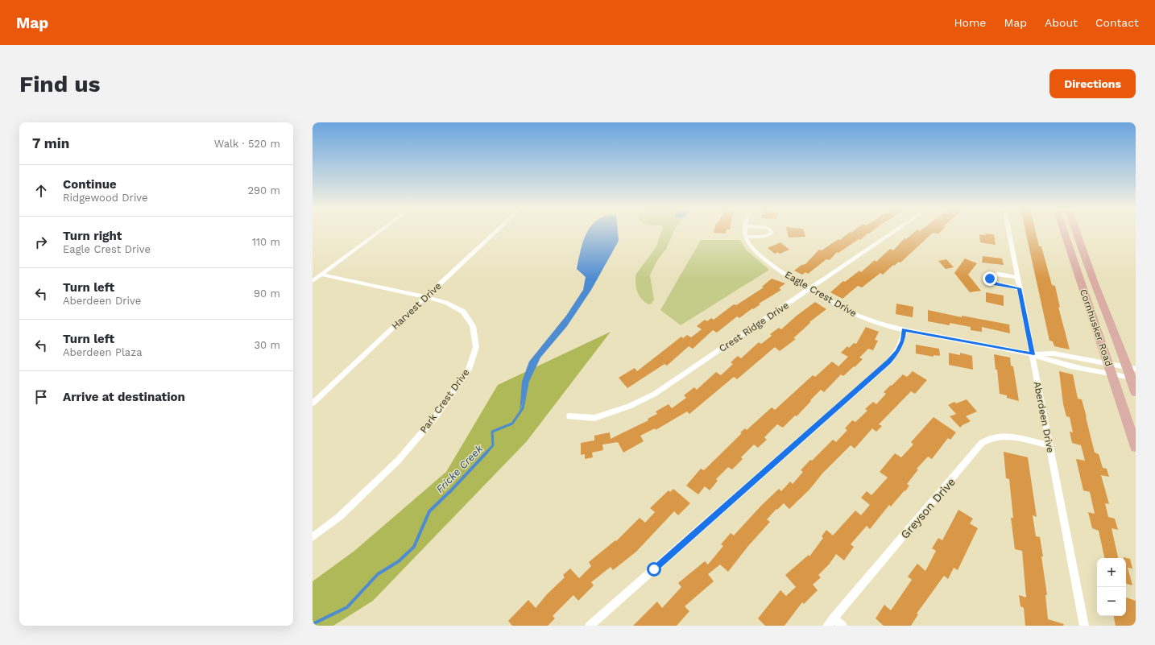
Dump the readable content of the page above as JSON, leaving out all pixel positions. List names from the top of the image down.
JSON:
{
  "streets": {
    "main road": ["Cornhusker Road"],
    "street": [
      "Eagle Crest Drive",
      "Harvest Drive",
      "Crest Ridge Drive",
      "Park Crest Drive",
      "Aberdeen Drive",
      "Greyson Drive"
    ]
  },
  "crossings": [
    ["Eagle Crest Drive", "Crest Ridge Drive"],
    ["Eagle Crest Drive", "Cornhusker Road"],
    ["Eagle Crest Drive", "Aberdeen Drive"],
    ["Harvest Drive", "Park Crest Drive"],
    ["Aberdeen Drive", "Greyson Drive"]
  ],
  "water": ["Fricke Creek"],
  "page": {
    "header": "Map",
    "nav": [
      "Home",
      "Map",
      "About",
      "Contact"
    ],
    "buttons": "Directions",
    "title": "Find us",
    "heading": ["7 min", "Walk · 520 m"],
    "list": [
      ["Continue", "Ridgewood Drive", "290 m"],
      ["Turn right", "Eagle Crest Drive", "110 m"],
      ["Turn left", "Aberdeen Drive", "90 m"],
      ["Turn left", "Aberdeen Plaza", "30 m"],
      "Arrive at destination"
    ],
    "map_buttons": ["+", "−"]
  }
}
